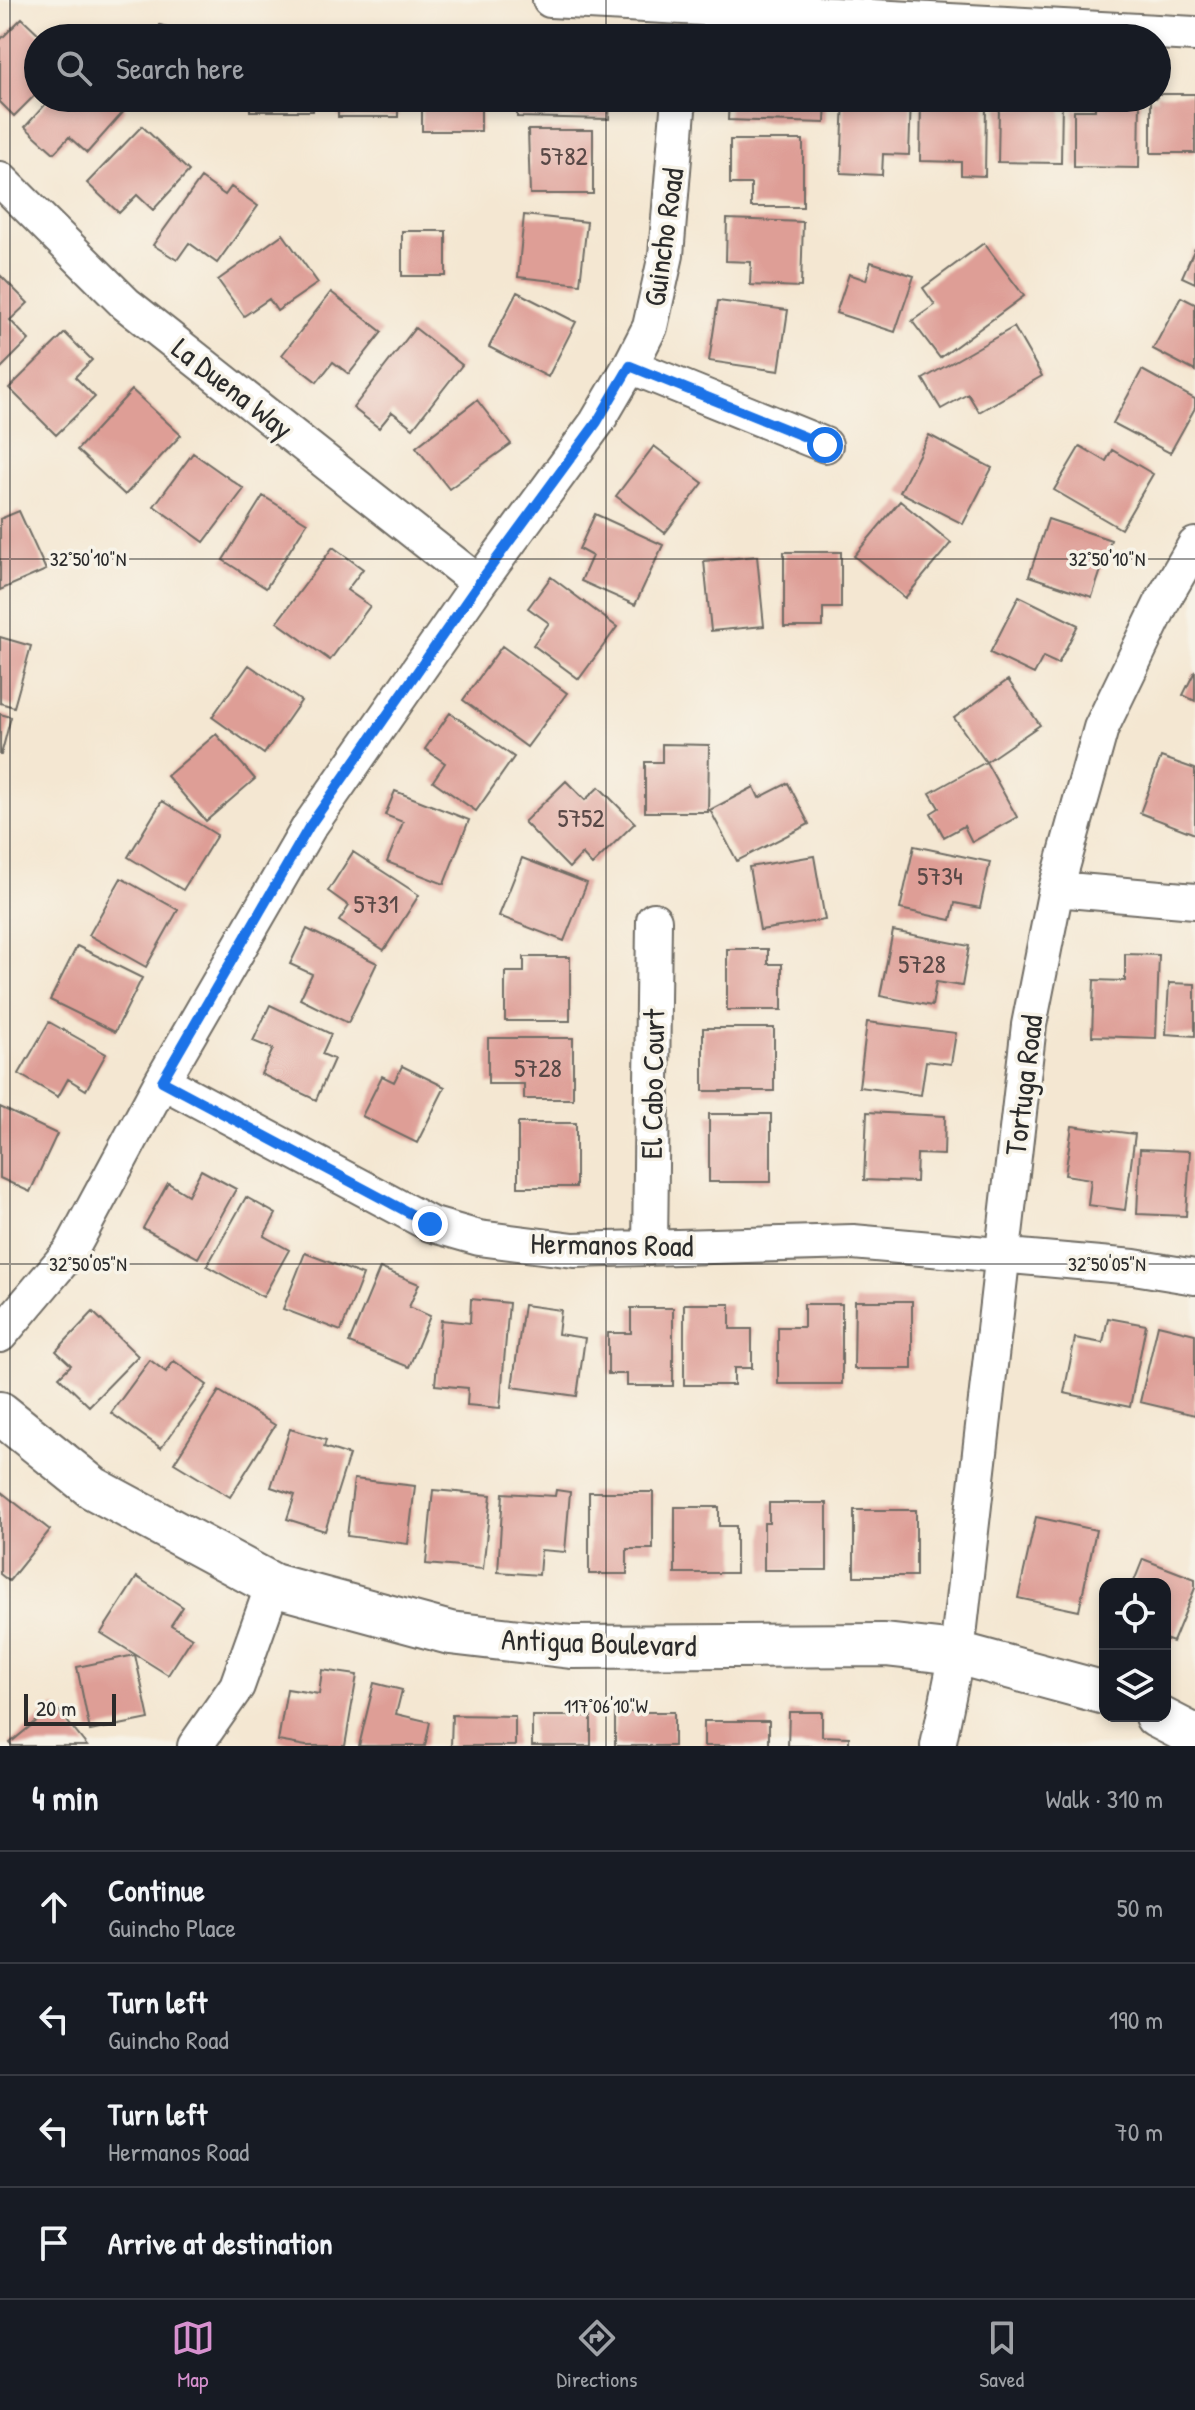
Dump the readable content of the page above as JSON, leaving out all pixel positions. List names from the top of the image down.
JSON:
{
  "streets": {
    "street": [
      "Guincho Road",
      "La Duena Way",
      "El Cabo Court",
      "Tortuga Road",
      "Hermanos Road",
      "Antigua Boulevard"
    ]
  },
  "crossings": [
    ["Guincho Road", "La Duena Way"],
    ["Guincho Road", "Hermanos Road"],
    ["El Cabo Court", "Hermanos Road"],
    ["Tortuga Road", "Hermanos Road"],
    ["Tortuga Road", "Antigua Boulevard"]
  ],
  "house_numbers": [
    "5782",
    "5752",
    "5734",
    "5731",
    "5728",
    "5728"
  ],
  "scale_bar": "20 m",
  "page": {
    "search": "Search here",
    "scale": "20 m",
    "heading": ["4 min", "Walk · 310 m"],
    "list": [
      ["Continue", "Guincho Place", "50 m"],
      ["Turn left", "Guincho Road", "190 m"],
      ["Turn left", "Hermanos Road", "70 m"],
      "Arrive at destination"
    ],
    "nav": ["Map", "Directions", "Saved"]
  },
  "coordinates": ["32°50'10\"N", "32°50'05\"N", "117°06'10\"W"]
}
